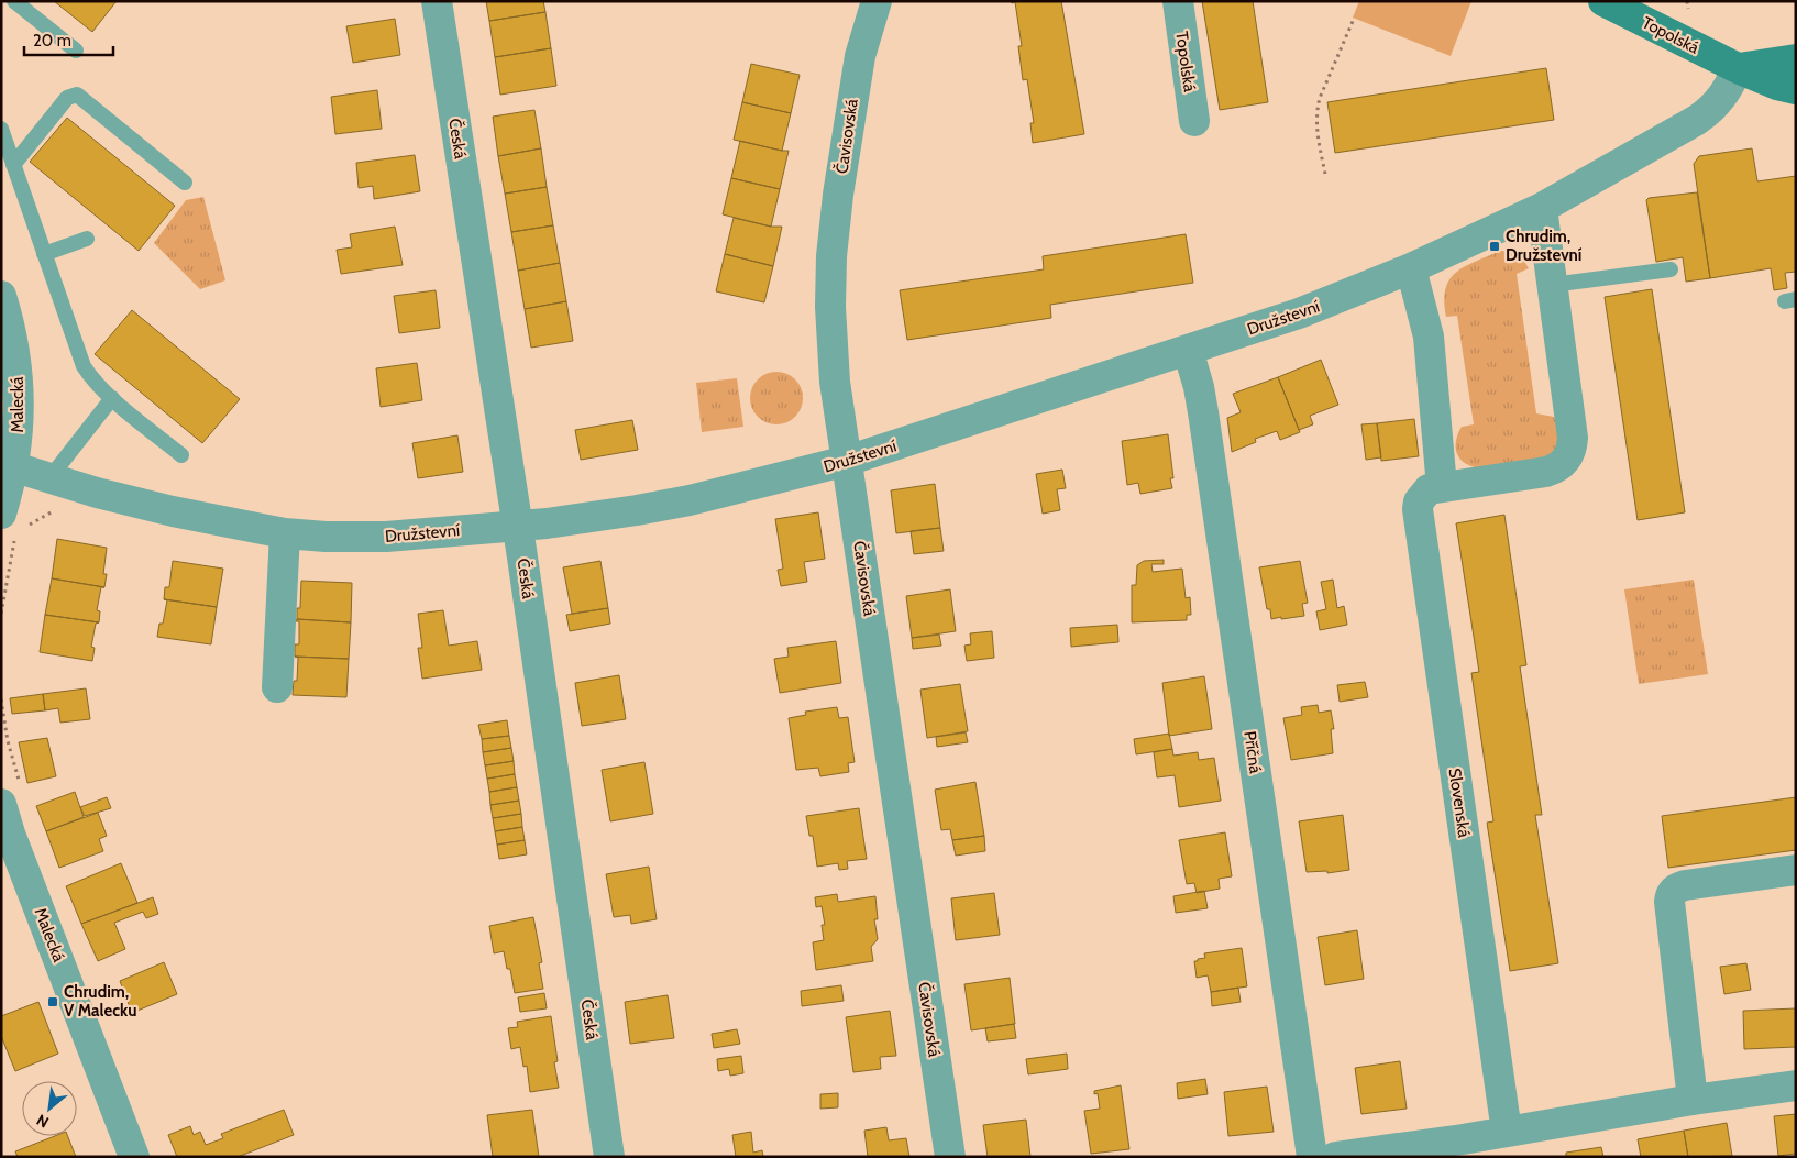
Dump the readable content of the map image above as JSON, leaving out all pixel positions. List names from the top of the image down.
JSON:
{
  "streets": {
    "main road": ["Topolská"],
    "street": [
      "Čavisovská",
      "Česká",
      "Družstevní",
      "Malecká",
      "Příčná",
      "Slovenská"
    ]
  },
  "crossings": [
    ["Topolská", "Družstevní"],
    ["Čavisovská", "Družstevní"],
    ["Česká", "Družstevní"],
    ["Družstevní", "Malecká"],
    ["Družstevní", "Příčná"]
  ],
  "places": {
    "transit": ["Chrudim, Družstevní", "Chrudim, V Malecku"]
  },
  "scale_bar": "20 m",
  "north": "bottom left"
}
